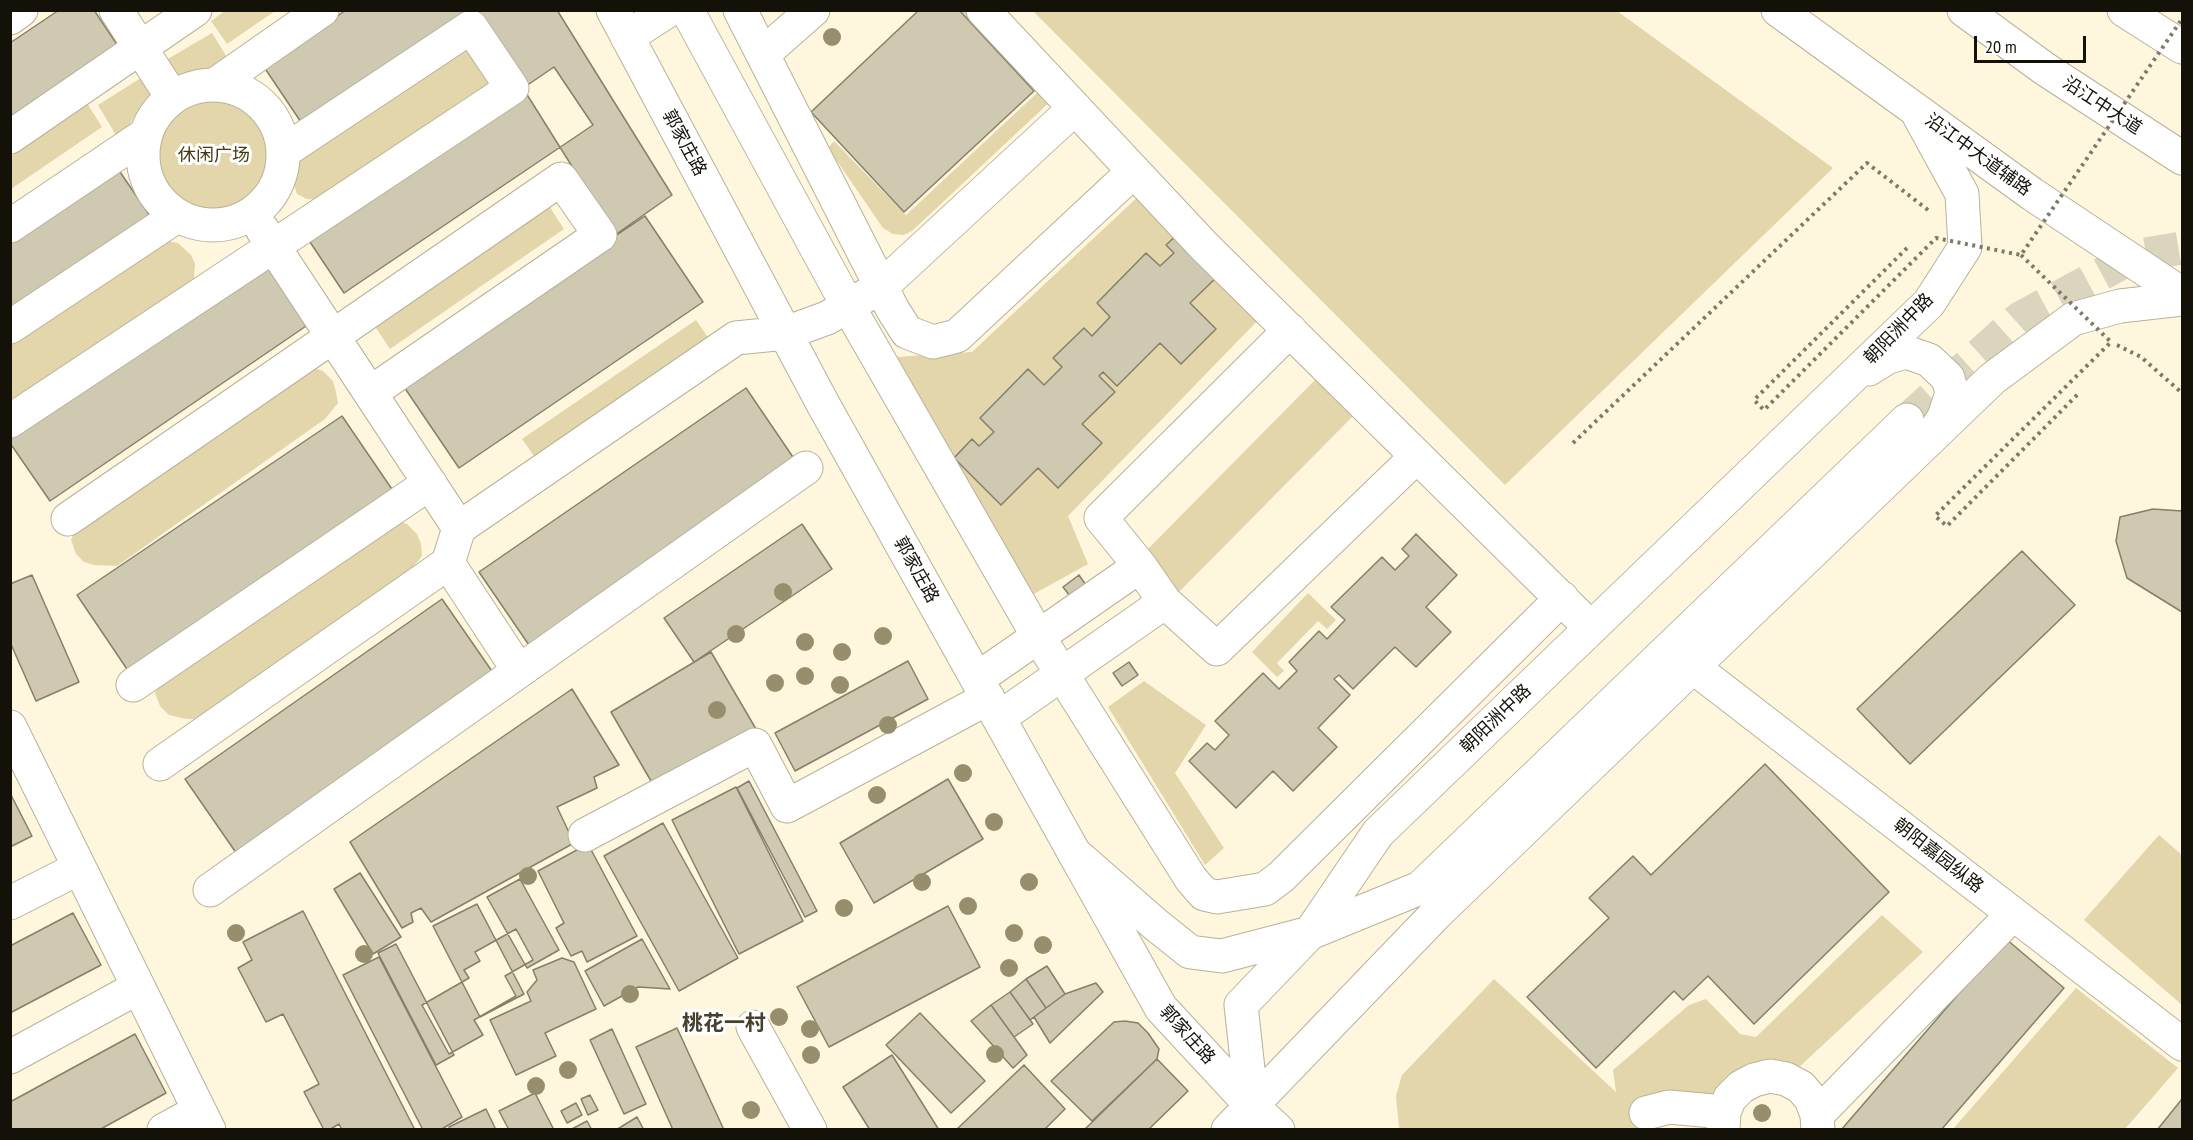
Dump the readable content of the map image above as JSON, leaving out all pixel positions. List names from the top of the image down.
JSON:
{
  "streets": {
    "main road": [
      "沿江中大道",
      "郭家庄路",
      "沿江中大道辅路",
      "朝阳洲中路",
      "朝阳嘉园纵路"
    ]
  },
  "crossings": [
    ["郭家庄路", "朝阳洲中路"],
    ["沿江中大道辅路", "朝阳洲中路"],
    ["朝阳洲中路", "朝阳嘉园纵路"]
  ],
  "districts": ["桃花一村"],
  "parks": ["休闲广场"],
  "scale_bar": "20 m"
}
